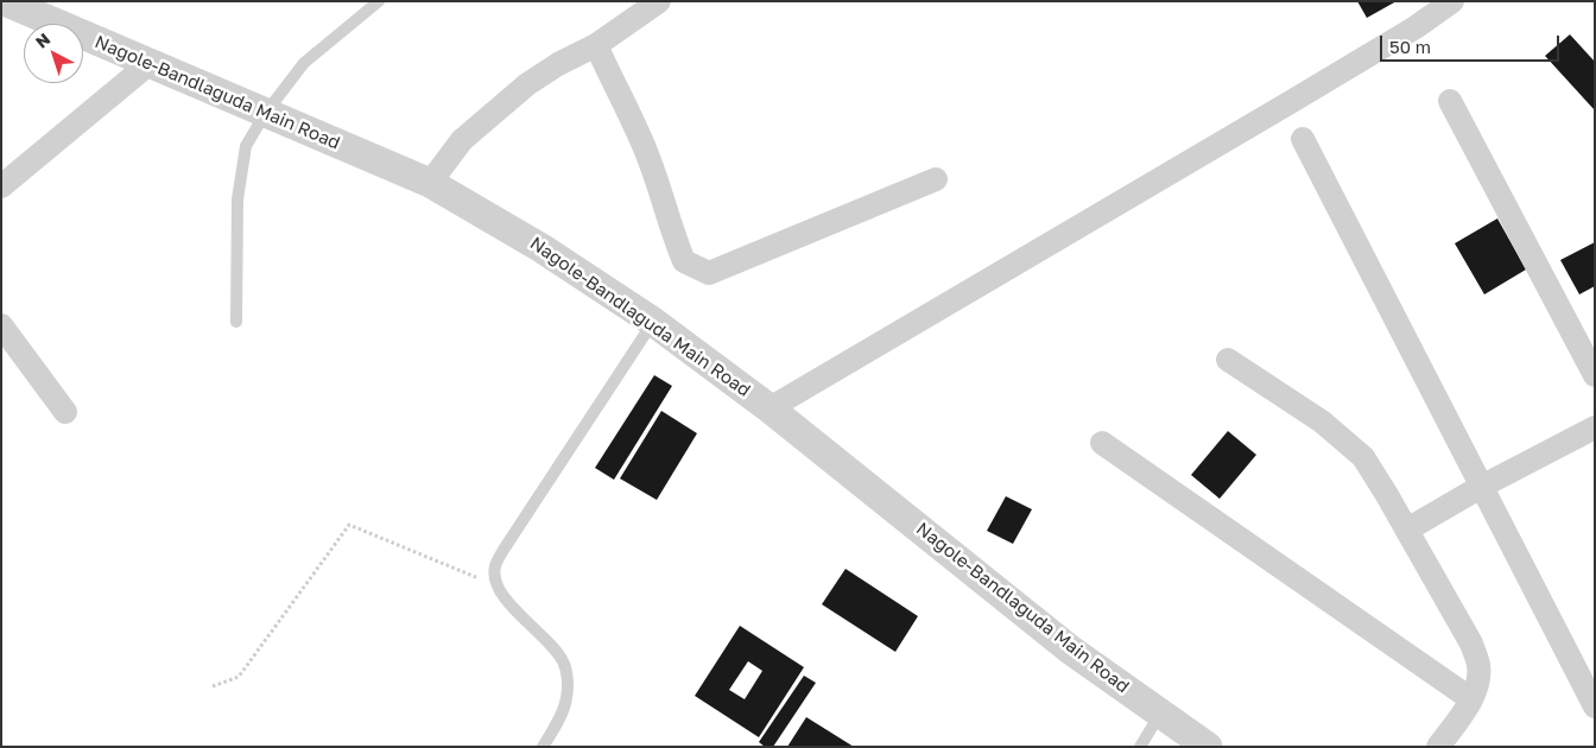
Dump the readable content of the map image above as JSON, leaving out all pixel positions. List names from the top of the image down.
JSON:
{
  "streets": {
    "street": ["Nagole-Bandlaguda Main Road"]
  },
  "scale_bar": "50 m",
  "north": "top left"
}
